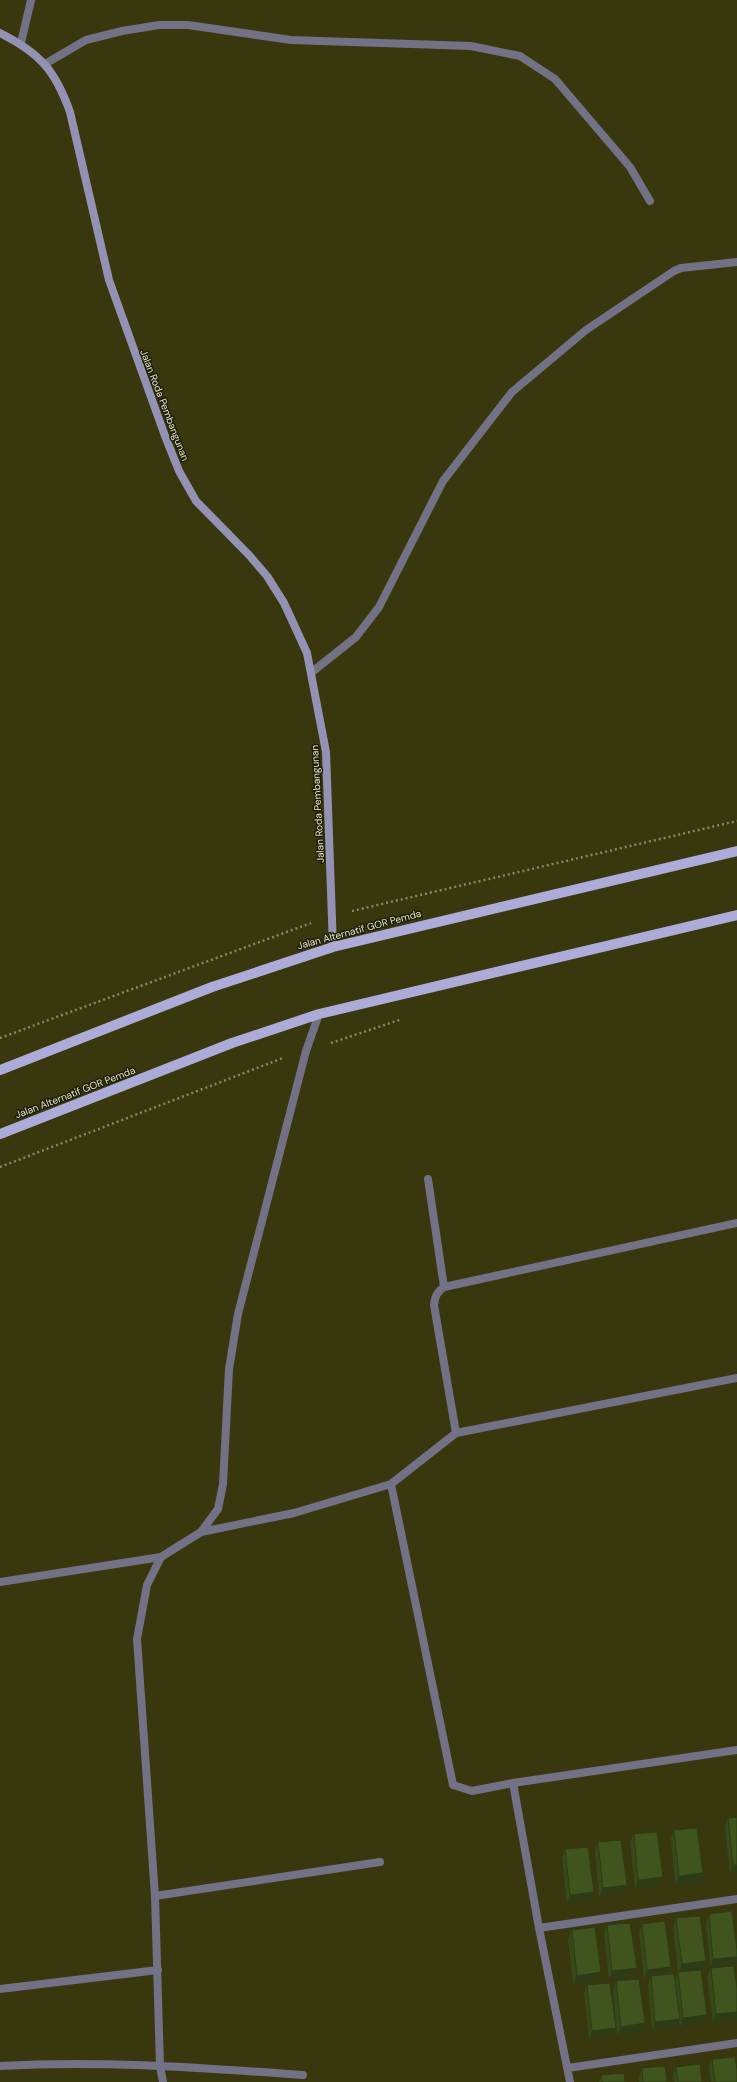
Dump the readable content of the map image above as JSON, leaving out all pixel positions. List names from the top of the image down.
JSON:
{
  "streets": {
    "main road": ["Jalan Alternatif GOR Pemda"],
    "street": ["Jalan Roda Pembangunan"]
  },
  "crossings": [
    ["Jalan Roda Pembangunan", "Jalan Alternatif GOR Pemda"]
  ]
}
